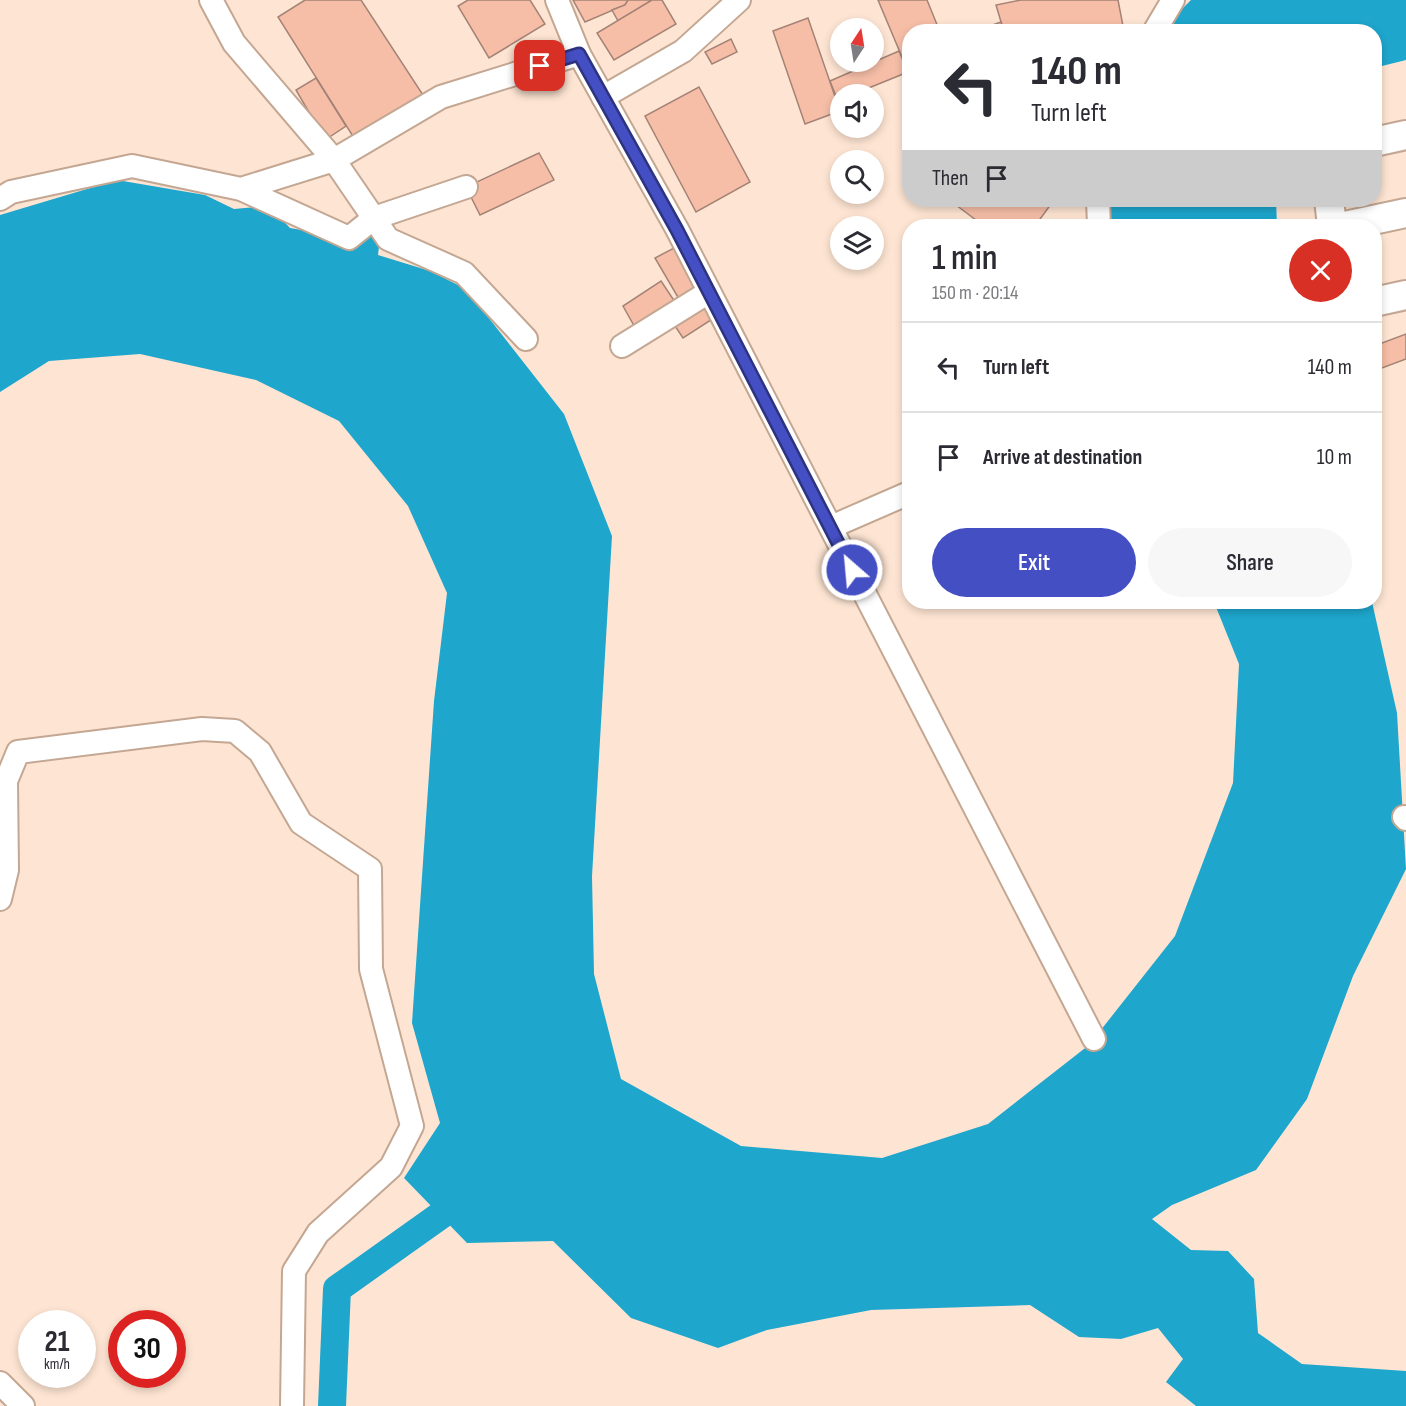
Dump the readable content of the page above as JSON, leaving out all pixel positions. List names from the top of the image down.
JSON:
{
  "north": "top",
  "page": {
    "turn": ["140 m", "Turn left"],
    "then": "Then",
    "heading": ["1 min", "150 m · 20:14"],
    "list": [
      {
        "name": "Turn left",
        "value": "140 m"
      },
      {
        "name": "Arrive at destination",
        "value": "10 m"
      }
    ],
    "buttons": ["Exit", "Share"],
    "speed": "21 km/h",
    "limit": "30"
  }
}
